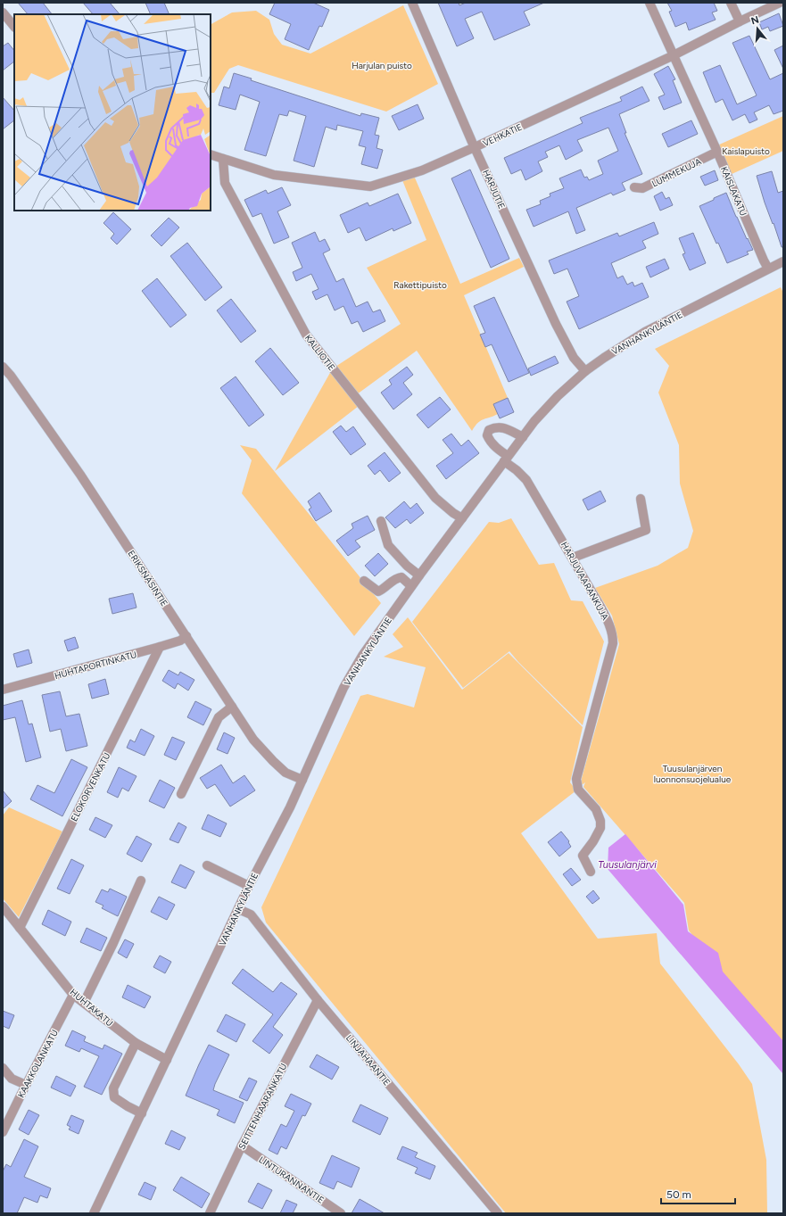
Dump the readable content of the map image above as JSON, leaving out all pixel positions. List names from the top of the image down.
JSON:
{
  "streets": {
    "street": [
      "VEHKATIE",
      "LUMMEKUJA",
      "HARJUTIE",
      "KAISLAKATU",
      "VANHANKYLÄNTIE",
      "KALLIOTIE",
      "ERIKSNÄSINTIE",
      "HARJUVAARANKUJA",
      "HUHTAPORTINKATU",
      "ELOKORVENKATU",
      "HUHTAKATU",
      "LINJAHAANTIE",
      "KAAKKOLANKATU",
      "SEITTENHAARANKATU",
      "LINTURANNANTIE"
    ]
  },
  "crossings": [
    ["VEHKATIE", "HARJUTIE"],
    ["VEHKATIE", "KAISLAKATU"],
    ["VEHKATIE", "KALLIOTIE"],
    ["LUMMEKUJA", "KAISLAKATU"],
    ["HARJUTIE", "VANHANKYLÄNTIE"],
    ["KAISLAKATU", "VANHANKYLÄNTIE"],
    ["VANHANKYLÄNTIE", "KALLIOTIE"],
    ["VANHANKYLÄNTIE", "ERIKSNÄSINTIE"],
    ["VANHANKYLÄNTIE", "HARJUVAARANKUJA"],
    ["VANHANKYLÄNTIE", "HUHTAKATU"],
    ["VANHANKYLÄNTIE", "LINJAHAANTIE"],
    ["ERIKSNÄSINTIE", "HUHTAPORTINKATU"],
    ["HUHTAPORTINKATU", "ELOKORVENKATU"],
    ["ELOKORVENKATU", "HUHTAKATU"],
    ["HUHTAKATU", "KAAKKOLANKATU"],
    ["LINJAHAANTIE", "SEITTENHAARANKATU"],
    ["SEITTENHAARANKATU", "LINTURANNANTIE"]
  ],
  "water": ["Tuusulanjärvi"],
  "parks": [
    "Harjulan puisto",
    "Kaislapuisto",
    "Rakettipuisto",
    "Tuusulanjärven luonnonsuojelualue"
  ],
  "scale_bar": "50 m",
  "north": "top"
}
